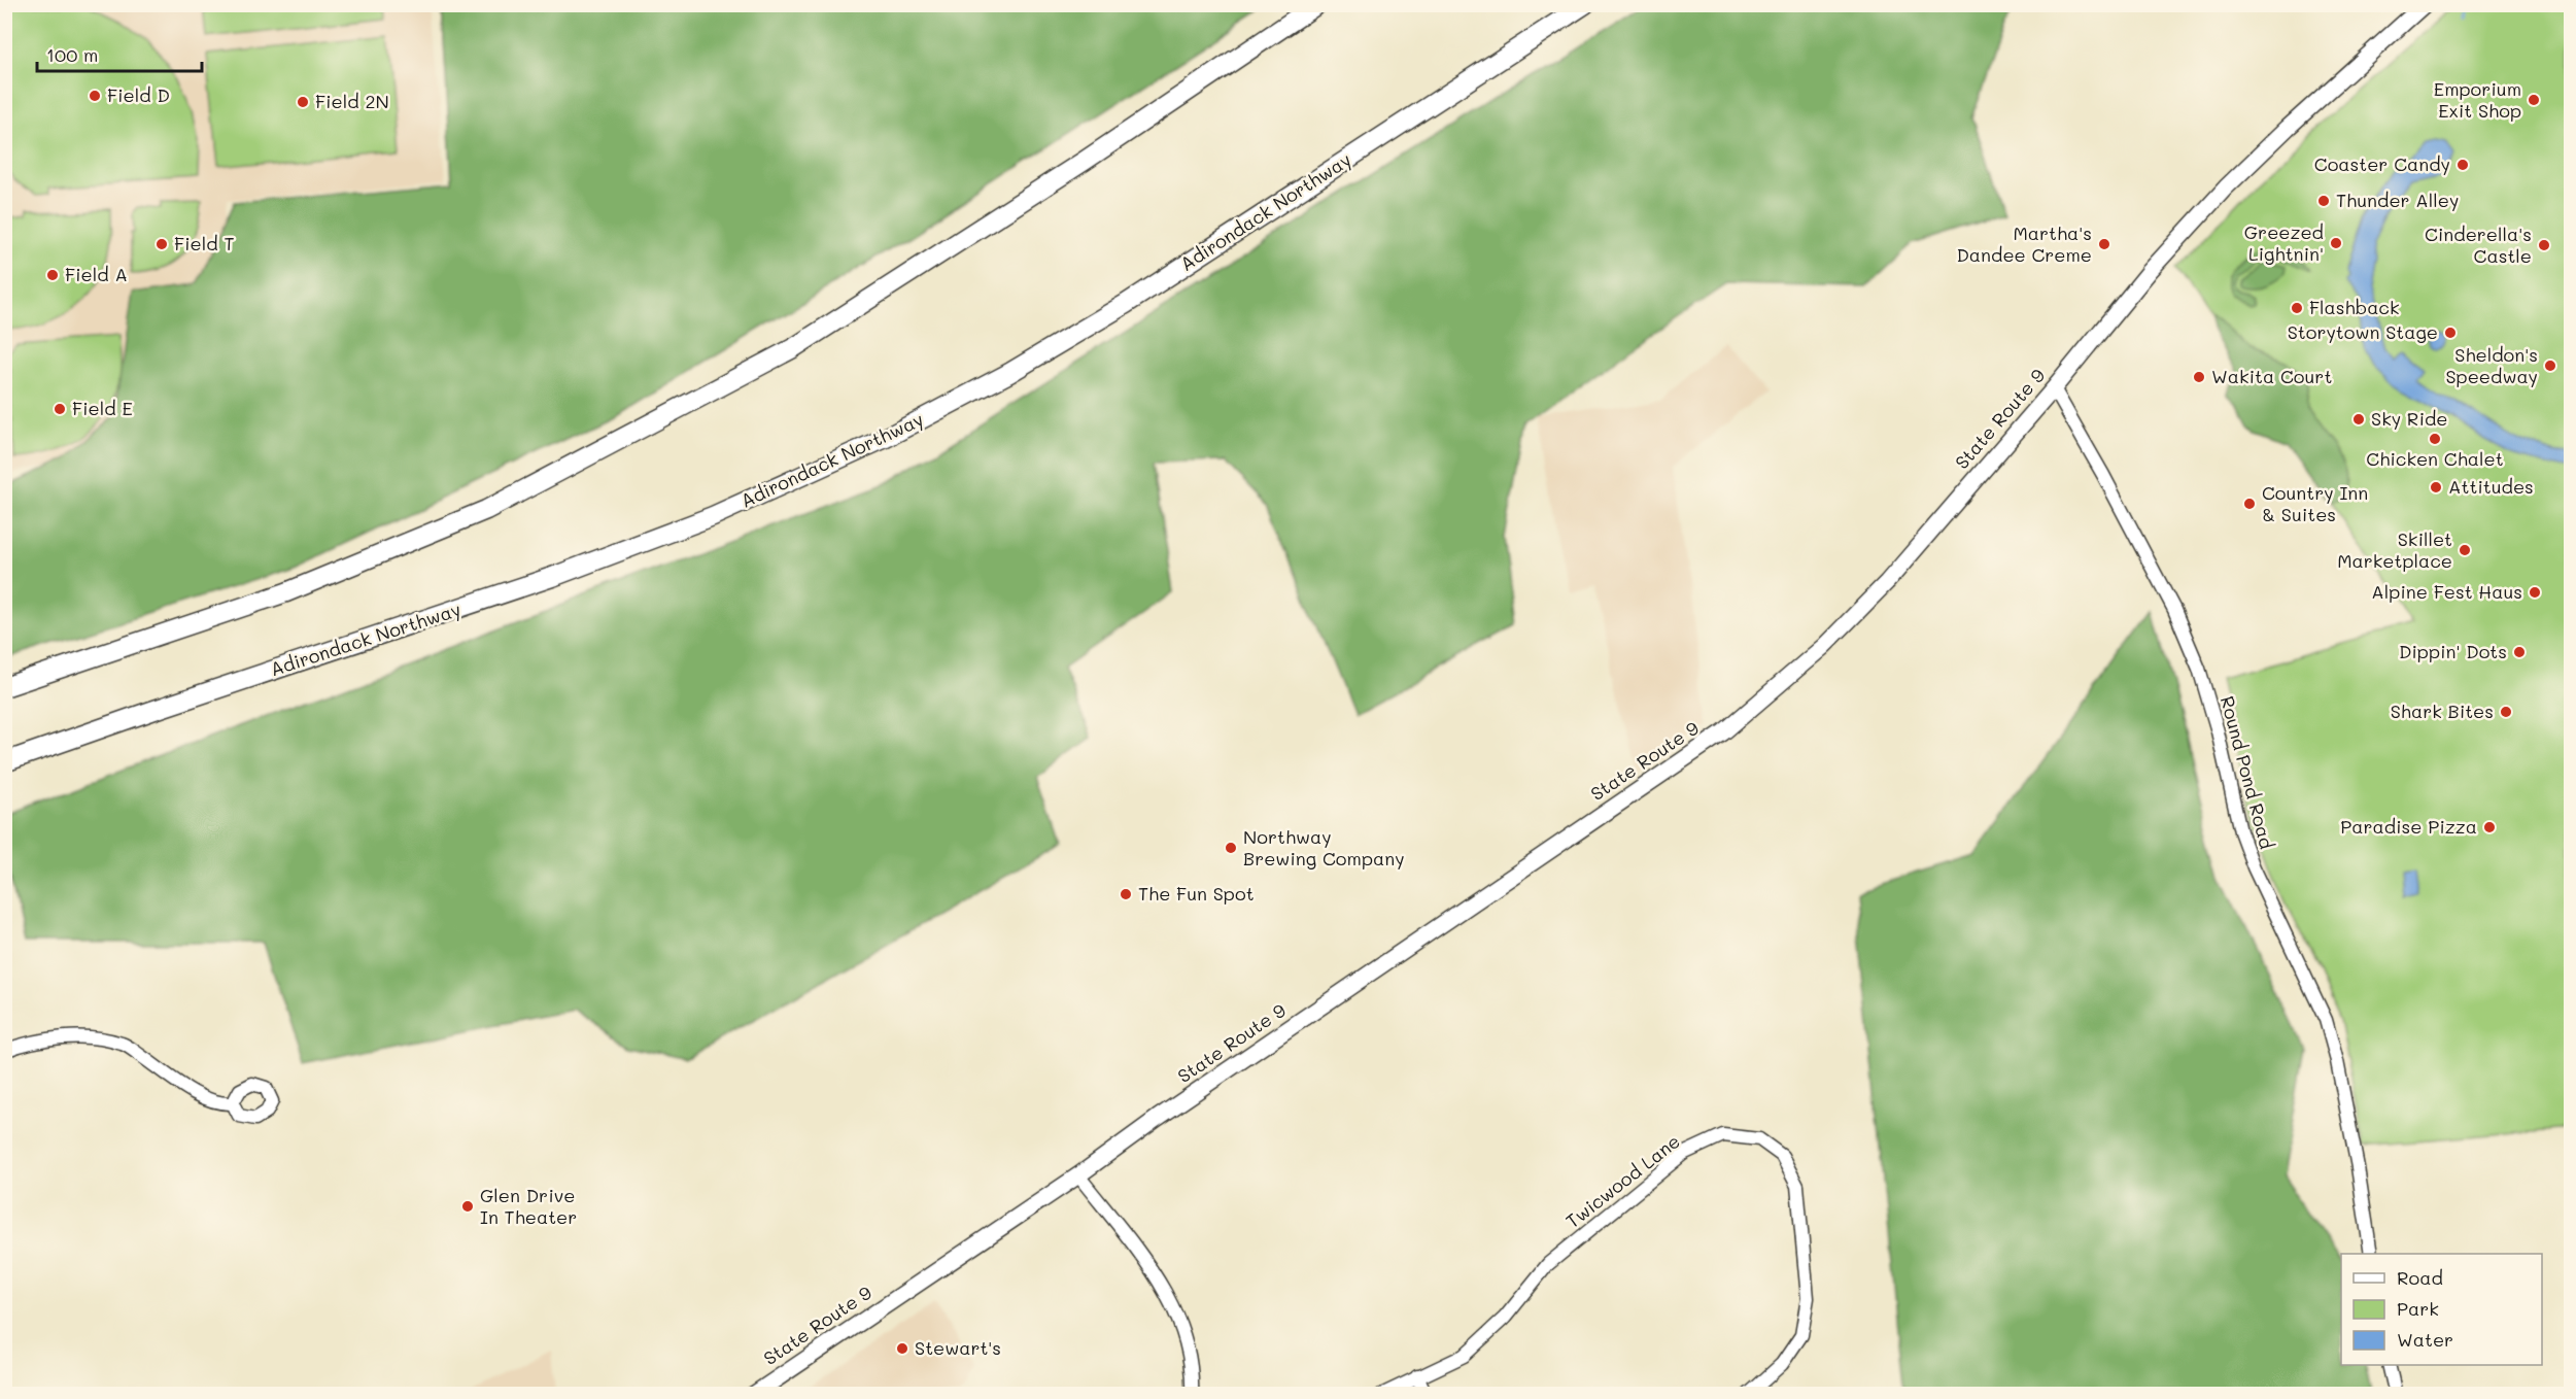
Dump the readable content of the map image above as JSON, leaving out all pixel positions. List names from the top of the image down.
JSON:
{
  "streets": {
    "highway": ["Adirondack Northway"],
    "main road": ["State Route 9"],
    "street": ["Round Pond Road", "Twicwood Lane"]
  },
  "crossings": [
    ["State Route 9", "Round Pond Road"]
  ],
  "places": [
    "Field D",
    "Emporium Exit Shop",
    "Field 2N",
    "Coaster Candy",
    "Thunder Alley",
    "Greezed Lightnin'",
    "Field T",
    "Martha's Dandee Creme",
    "Cinderella's Castle",
    "Field A",
    "Flashback",
    "Storytown Stage",
    "Sheldon's Speedway",
    "Wakita Court",
    "Field E",
    "Sky Ride",
    "Chicken Chalet",
    "Attitudes",
    "Country Inn & Suites",
    "Skillet Marketplace",
    "Alpine Fest Haus",
    "Dippin' Dots",
    "Shark Bites",
    "Paradise Pizza",
    "Northway Brewing Company",
    "The Fun Spot",
    "Glen Drive In Theater",
    "Stewart's"
  ],
  "legend": ["Road", "Park", "Water"],
  "scale_bar": "100 m"
}
